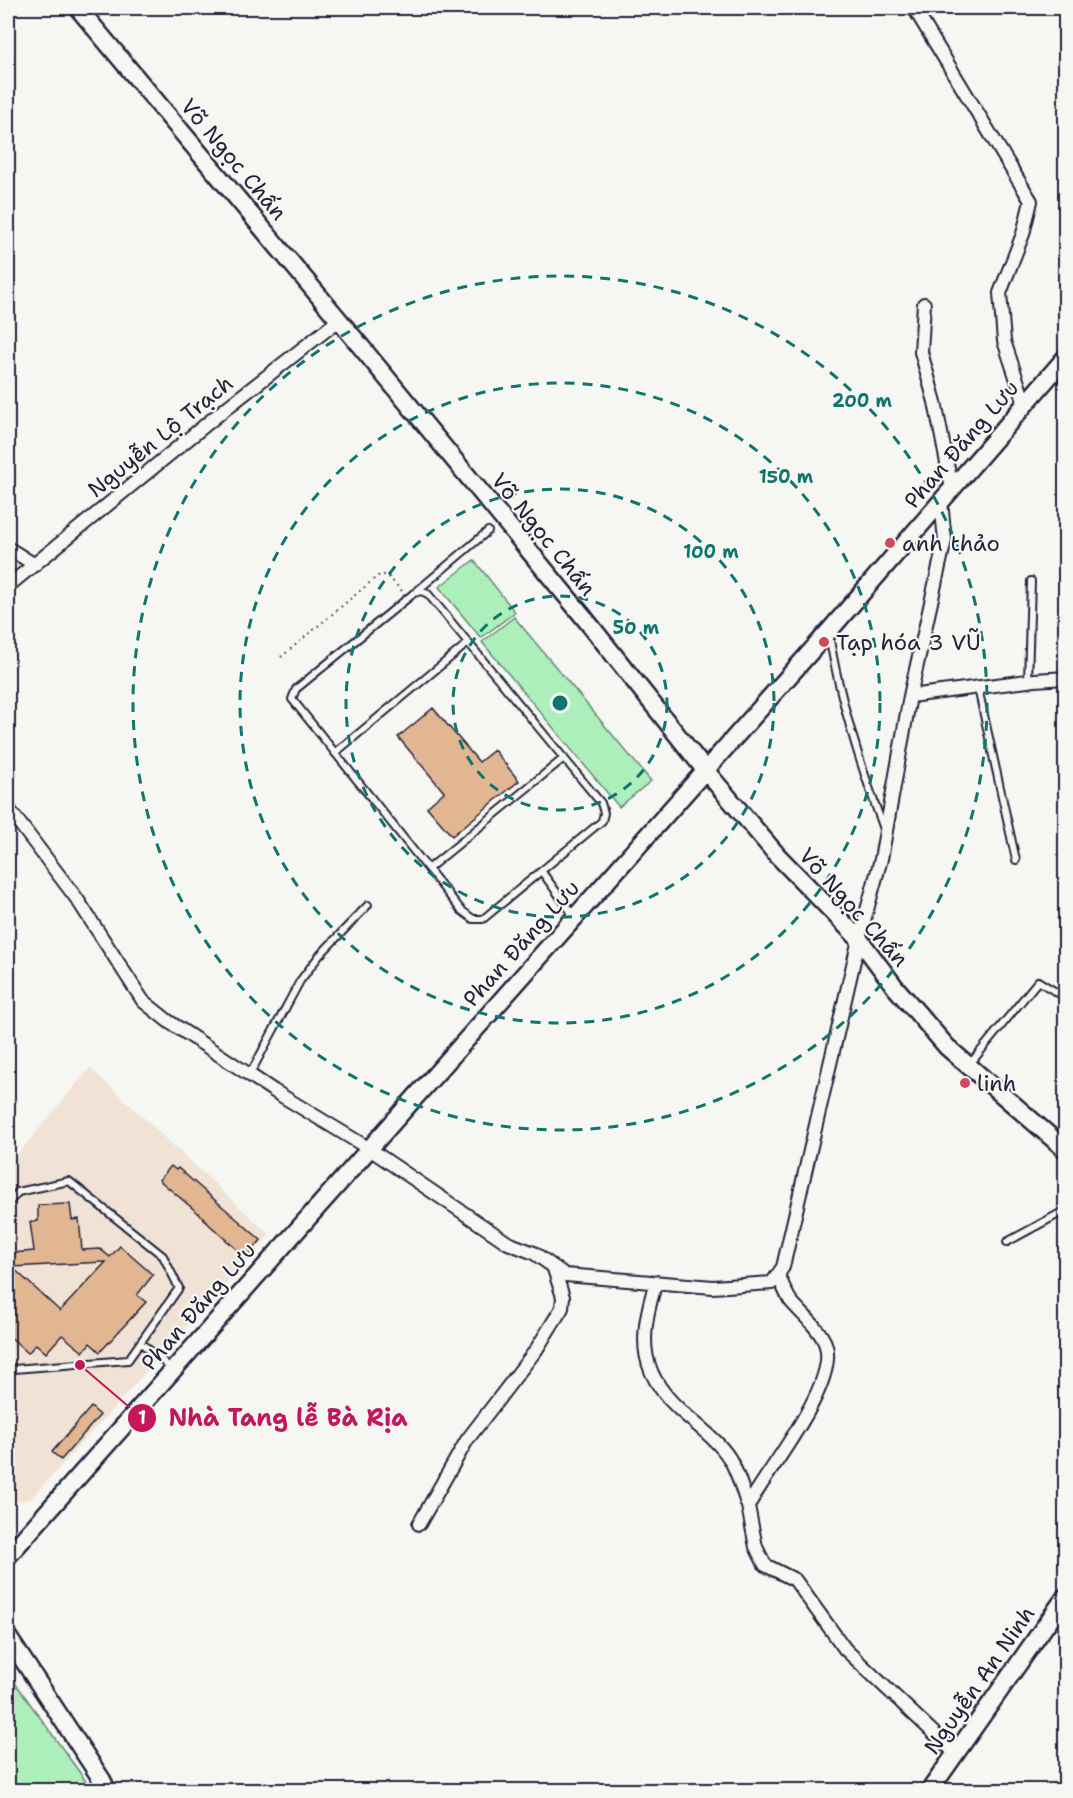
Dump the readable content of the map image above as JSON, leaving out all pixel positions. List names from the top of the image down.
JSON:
{
  "streets": {
    "street": [
      "Võ Ngọc Chấn",
      "Nguyễn Lộ Trạch",
      "Phan Đăng Lưu",
      "Nguyễn An Ninh"
    ]
  },
  "crossings": [
    ["Võ Ngọc Chấn", "Nguyễn Lộ Trạch"],
    ["Võ Ngọc Chấn", "Phan Đăng Lưu"]
  ],
  "places": [
    "anh thảo",
    "Tạp hóa 3 VŨ",
    "linh",
    "Nhà Tang lễ Bà Rịa"
  ],
  "rings": [
    "200 m",
    "150 m",
    "100 m",
    "50 m"
  ]
}
